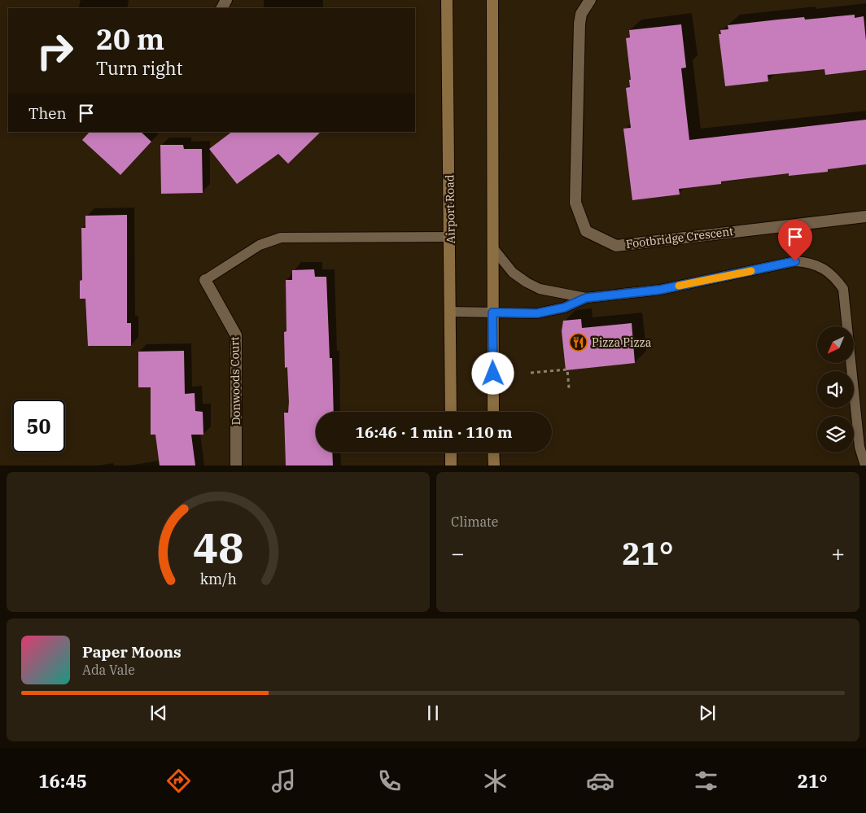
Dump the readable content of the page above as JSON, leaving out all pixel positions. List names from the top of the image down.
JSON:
{
  "streets": {
    "main road": ["Airport Road"],
    "street": ["Footbridge Crescent", "Donwoods Court"]
  },
  "places": {
    "restaurant": ["Pizza Pizza"]
  },
  "north": "bottom left",
  "page": {
    "turn": ["20 m", "Turn right"],
    "then": "Then",
    "limit": "50",
    "trip": "16:46 · 1 min · 110 m",
    "tile": "Climate",
    "heat": ["−", "21°", "+"],
    "song": ["Paper Moons", "Ada Vale"],
    "tabs": ["16:45", "21°"],
    "gauge": ["48", "km/h"]
  }
}
